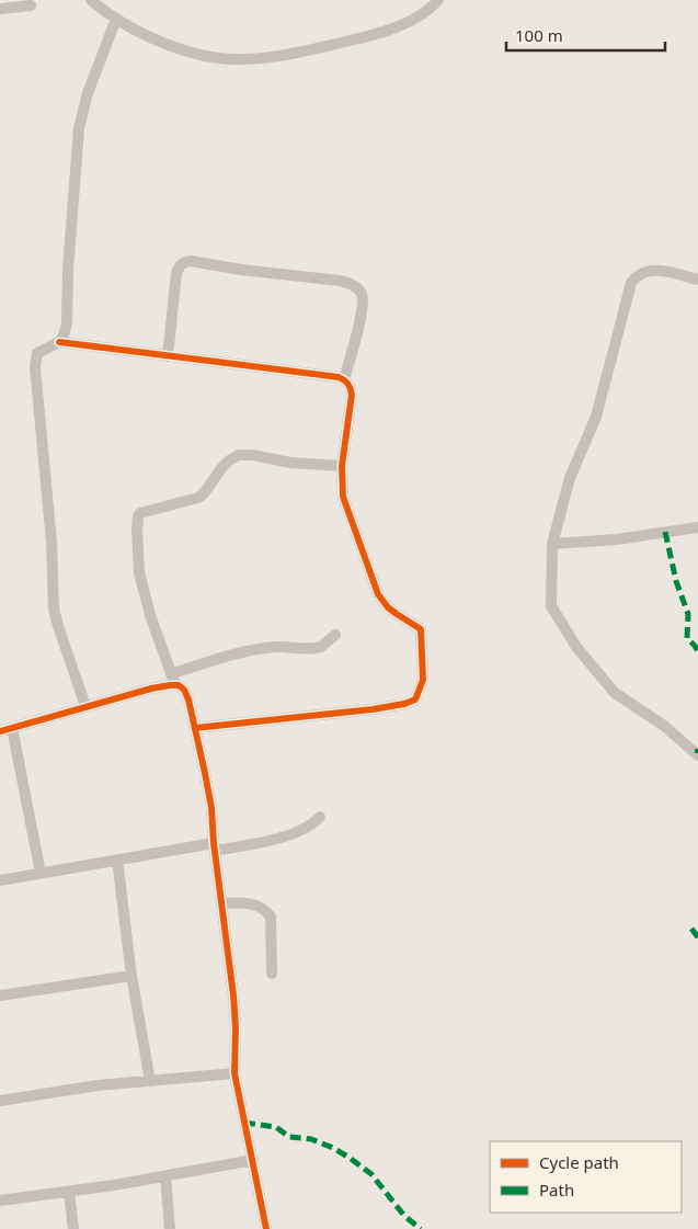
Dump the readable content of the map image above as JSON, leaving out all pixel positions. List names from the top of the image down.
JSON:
{
  "legend": ["Cycle path", "Path"],
  "scale_bar": "100 m"
}
